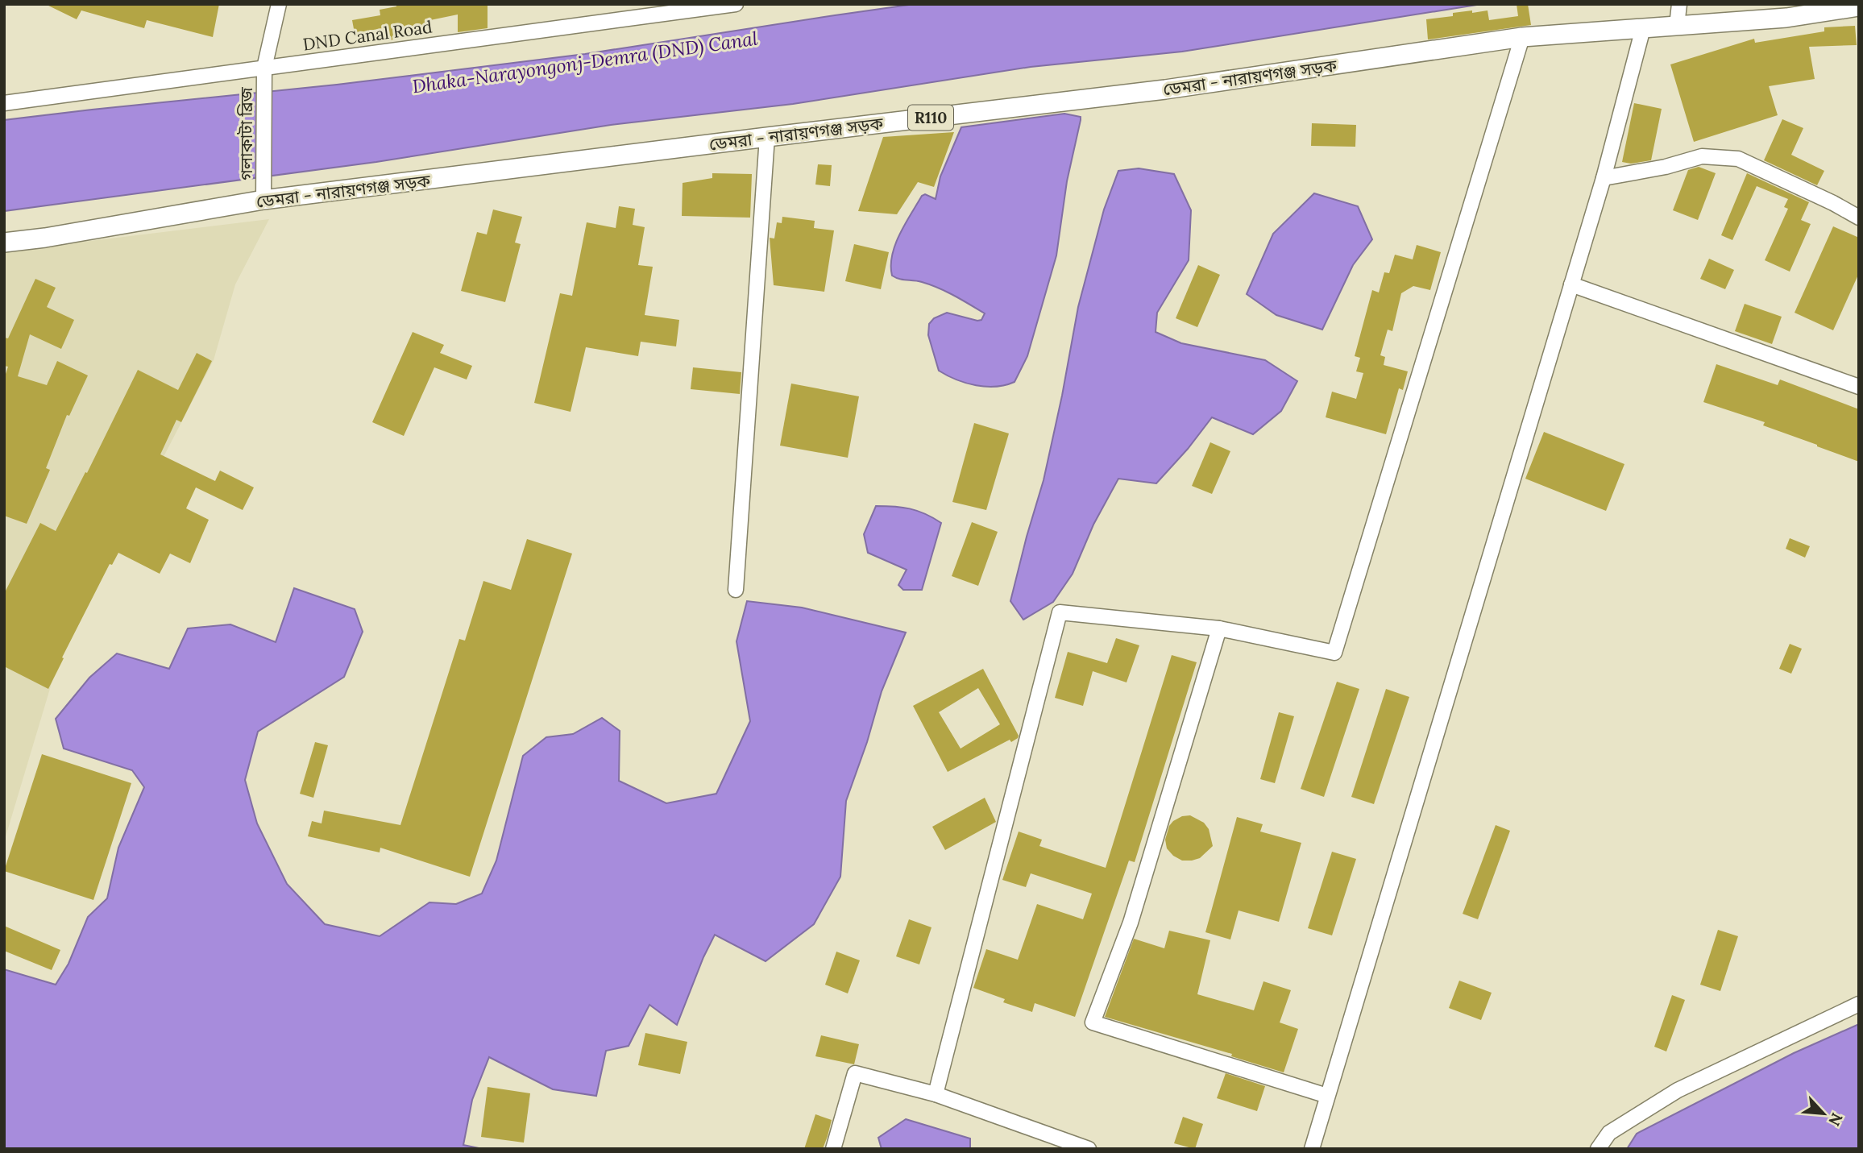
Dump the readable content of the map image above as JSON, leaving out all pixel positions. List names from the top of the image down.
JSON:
{
  "streets": {
    "main road": ["ডেমরা - নারায়ণগঞ্জ সড়ক", "R110"],
    "street": ["DND Canal Road", "গলাকাটা ব্রিজ"]
  },
  "crossings": [
    ["DND Canal Road", "গলাকাটা ব্রিজ"],
    ["ডেমরা - নারায়ণগঞ্জ সড়ক", "গলাকাটা ব্রিজ"]
  ],
  "water": ["Dhaka-Narayongonj-Demra (DND) Canal"],
  "north": "bottom right"
}
